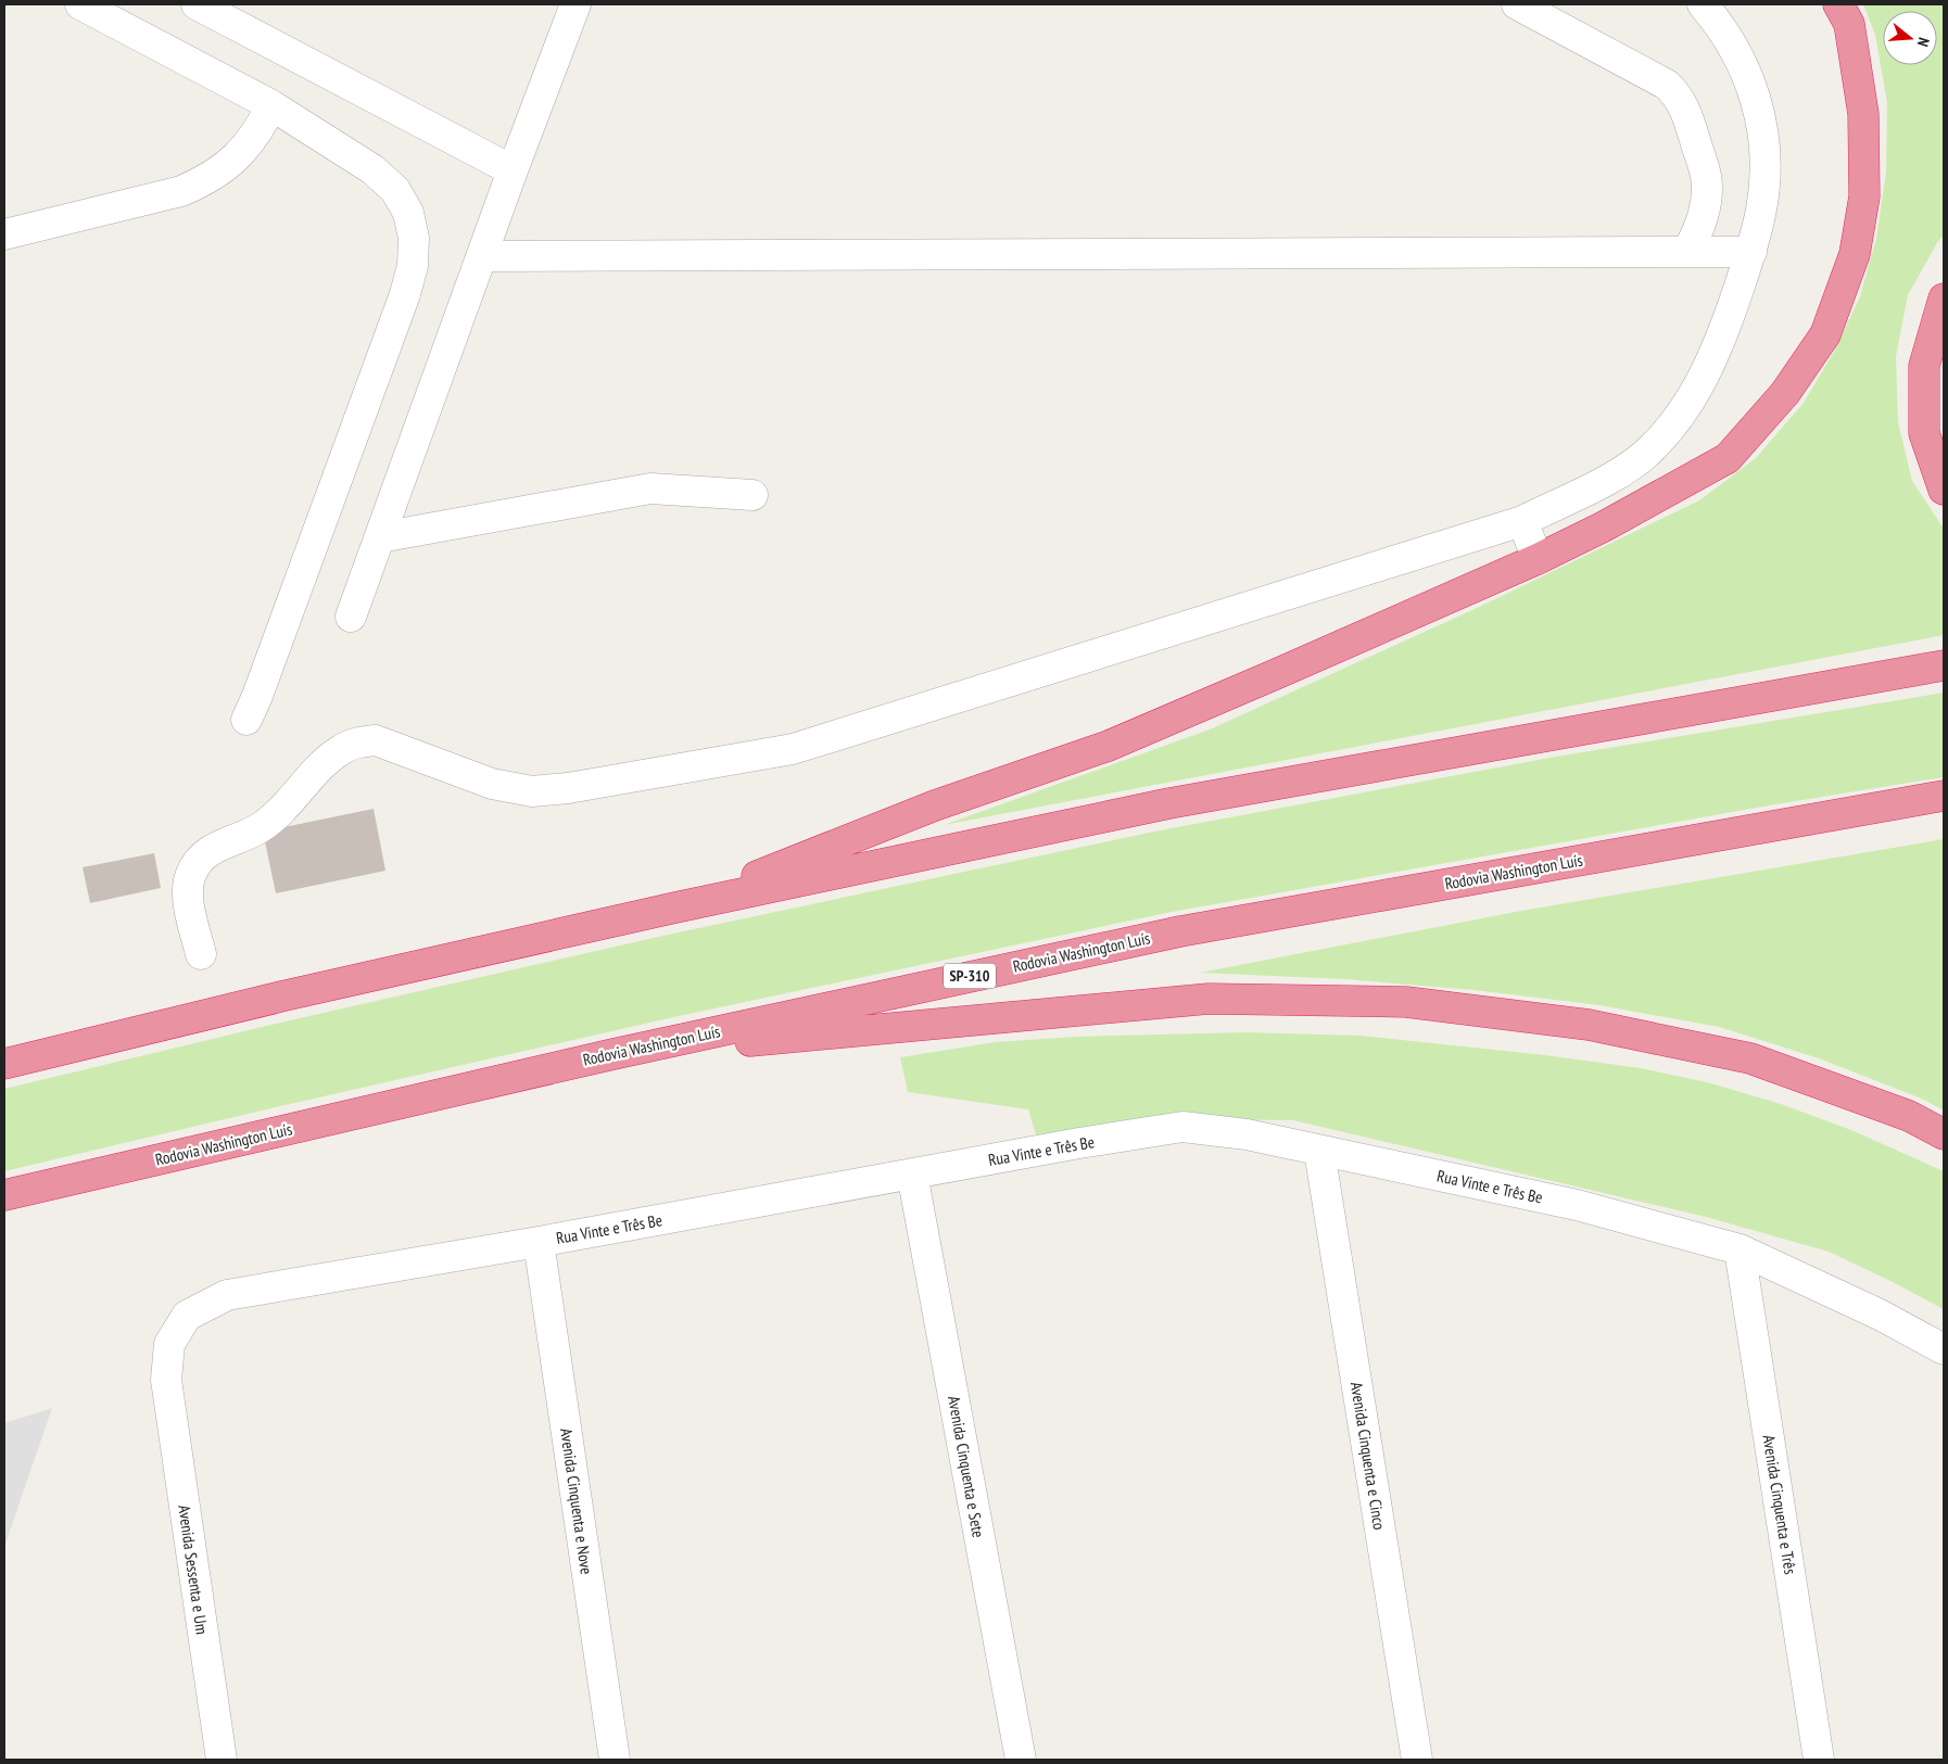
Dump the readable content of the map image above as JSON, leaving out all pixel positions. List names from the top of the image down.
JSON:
{
  "streets": {
    "highway": ["Rodovia Washington Luís", "SP-310"],
    "street": [
      "Rua Vinte e Três Be",
      "Avenida Cinquenta e Cinco",
      "Avenida Cinquenta e Sete",
      "Avenida Cinquenta e Nove",
      "Avenida Cinquenta e Três",
      "Avenida Sessenta e Um"
    ]
  },
  "crossings": [
    ["Rua Vinte e Três Be", "Avenida Cinquenta e Cinco"],
    ["Rua Vinte e Três Be", "Avenida Cinquenta e Sete"],
    ["Rua Vinte e Três Be", "Avenida Cinquenta e Nove"],
    ["Rua Vinte e Três Be", "Avenida Cinquenta e Três"],
    ["Rua Vinte e Três Be", "Avenida Sessenta e Um"]
  ],
  "north": "right"
}
